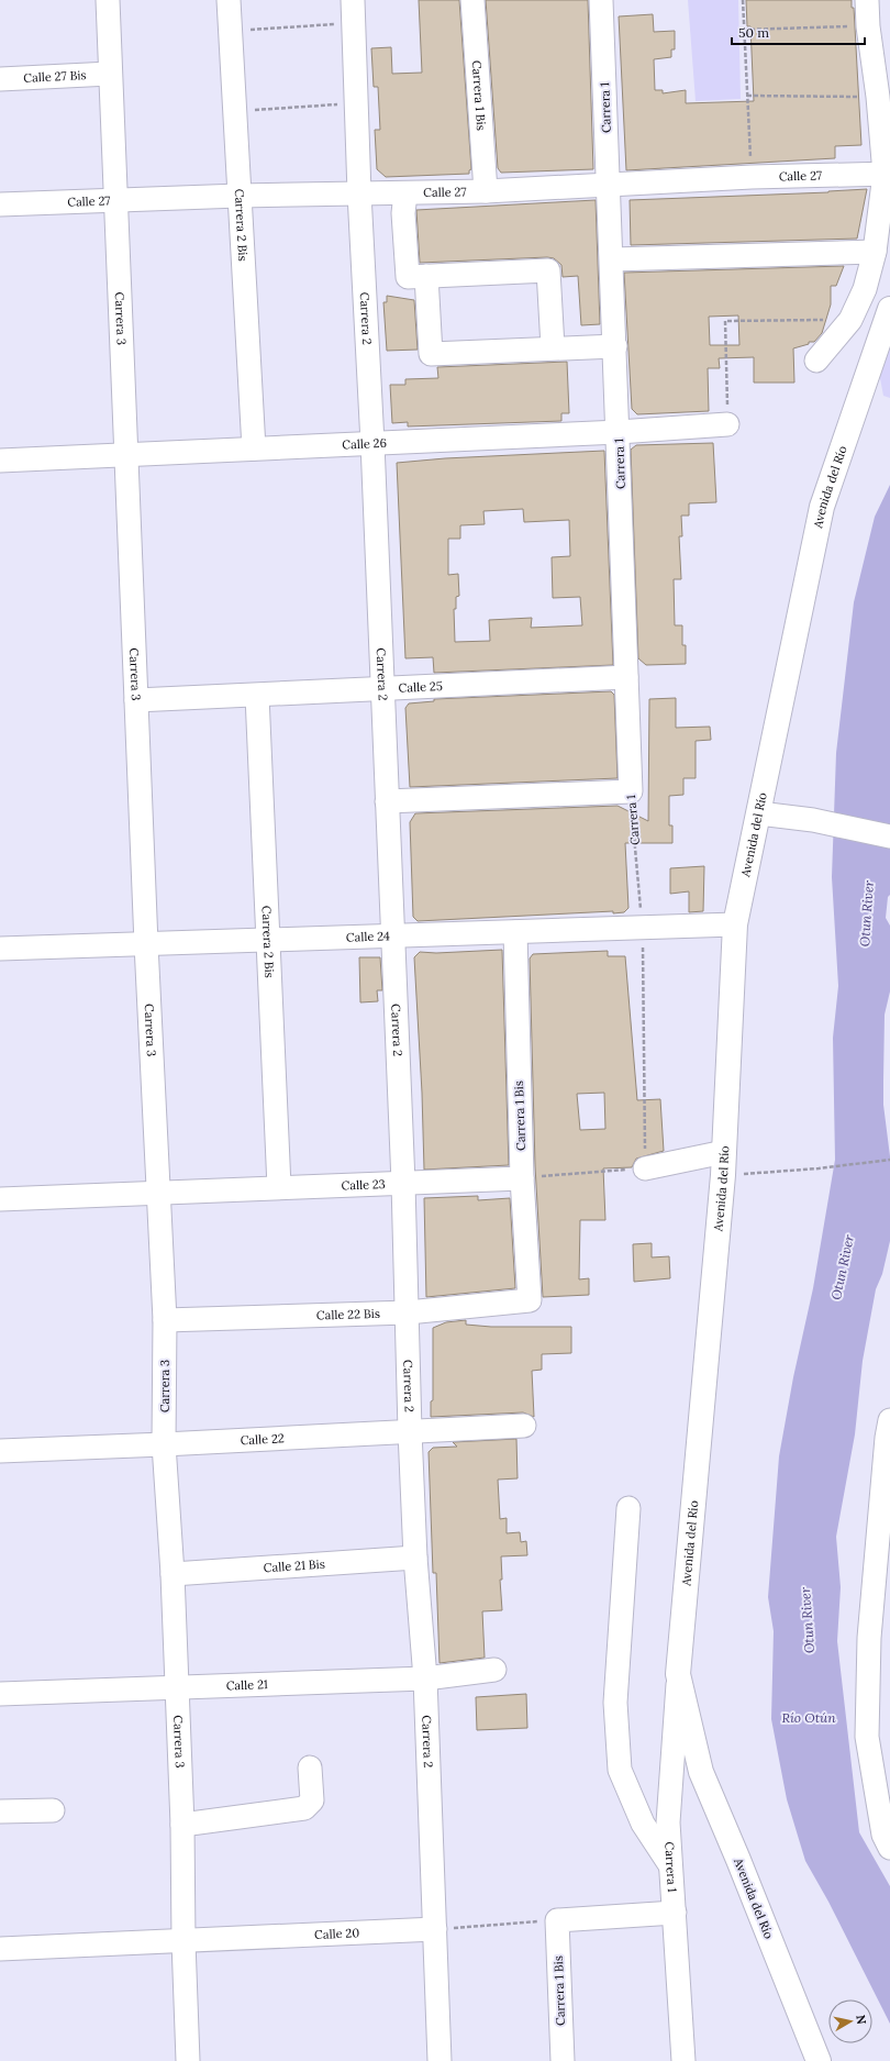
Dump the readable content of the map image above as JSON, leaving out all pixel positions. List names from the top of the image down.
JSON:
{
  "streets": {
    "main road": ["Avenida del Río"],
    "street": [
      "Calle 27 Bis",
      "Carrera 1 Bis",
      "Carrera 1",
      "Calle 27",
      "Carrera 2 Bis",
      "Carrera 3",
      "Carrera 2",
      "Calle 26",
      "Calle 25",
      "Calle 24",
      "Calle 23",
      "Calle 22 Bis",
      "Calle 22",
      "Calle 21 Bis",
      "Calle 21",
      "Calle 20"
    ]
  },
  "crossings": [
    ["Calle 27 Bis", "Carrera 3"],
    ["Carrera 1 Bis", "Calle 27"],
    ["Carrera 1 Bis", "Calle 24"],
    ["Carrera 1 Bis", "Calle 23"],
    ["Carrera 1 Bis", "Calle 22 Bis"],
    ["Carrera 1", "Calle 27"],
    ["Carrera 1", "Calle 26"],
    ["Carrera 1", "Avenida del Río"],
    ["Carrera 1", "Calle 25"],
    ["Carrera 1", "Calle 24"],
    ["Calle 27", "Carrera 2 Bis"],
    ["Calle 27", "Carrera 3"],
    ["Calle 27", "Carrera 2"],
    ["Carrera 2 Bis", "Calle 26"],
    ["Carrera 2 Bis", "Calle 25"],
    ["Carrera 2 Bis", "Calle 24"],
    ["Carrera 2 Bis", "Calle 23"],
    ["Carrera 3", "Calle 26"],
    ["Carrera 3", "Calle 25"],
    ["Carrera 3", "Calle 24"],
    ["Carrera 3", "Calle 23"],
    ["Carrera 3", "Calle 22 Bis"],
    ["Carrera 3", "Calle 22"],
    ["Carrera 3", "Calle 21 Bis"],
    ["Carrera 3", "Calle 21"],
    ["Carrera 3", "Calle 20"],
    ["Carrera 2", "Calle 26"],
    ["Carrera 2", "Calle 25"],
    ["Carrera 2", "Calle 24"],
    ["Carrera 2", "Calle 23"],
    ["Carrera 2", "Calle 22 Bis"],
    ["Carrera 2", "Calle 22"],
    ["Carrera 2", "Calle 21 Bis"],
    ["Carrera 2", "Calle 21"],
    ["Carrera 2", "Calle 20"],
    ["Avenida del Río", "Calle 24"]
  ],
  "water": ["Otun River", "Río Otún"],
  "scale_bar": "50 m",
  "north": "right"
}
